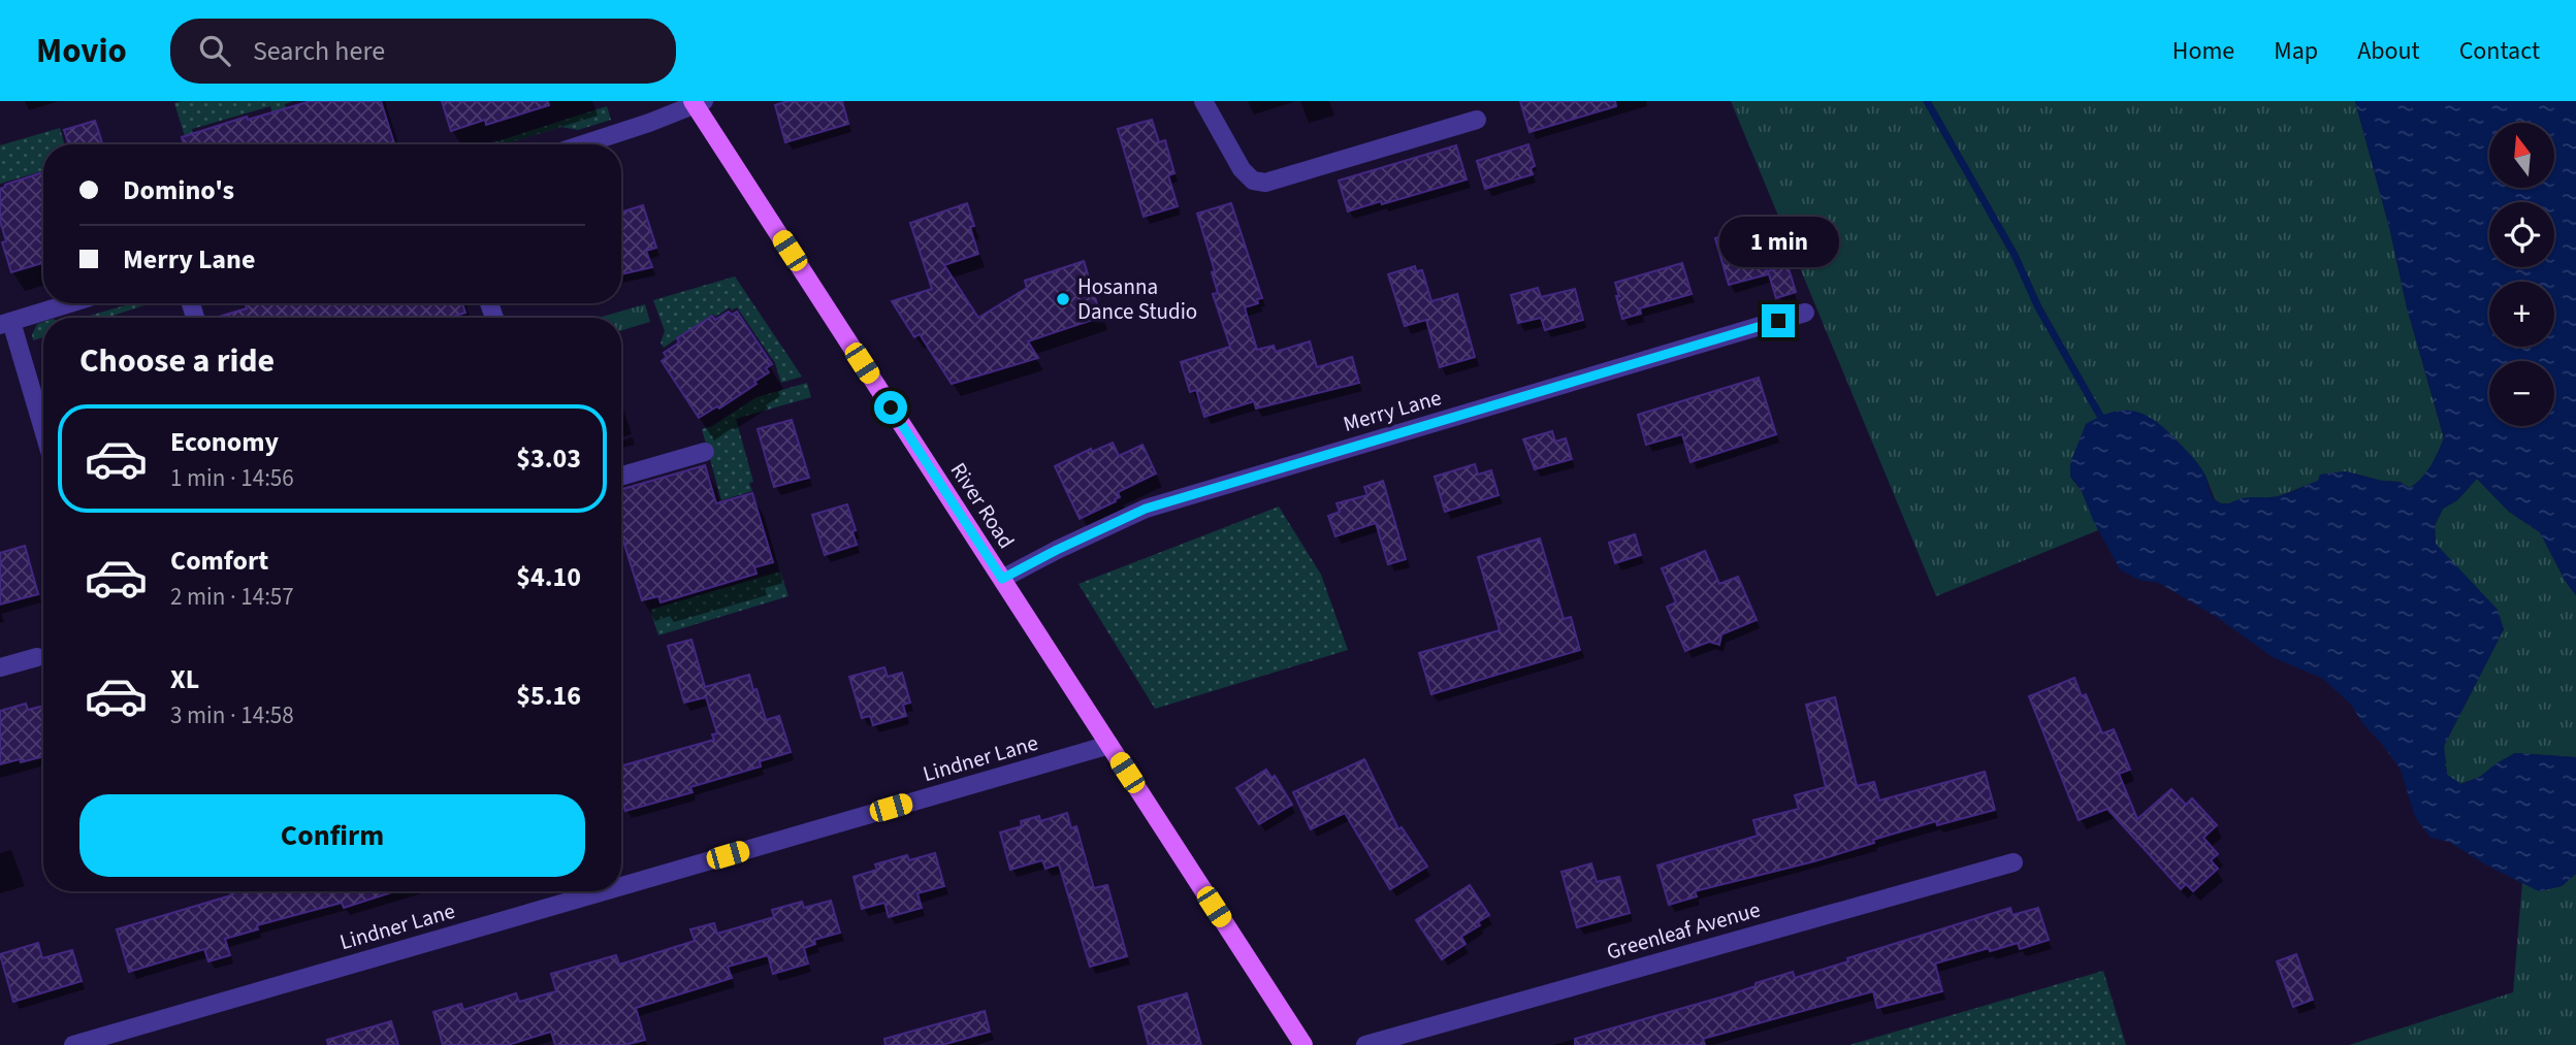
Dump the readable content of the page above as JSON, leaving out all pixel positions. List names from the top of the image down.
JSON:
{
  "streets": {
    "main road": ["River Road"],
    "street": ["Merry Lane", "Lindner Lane", "Greenleaf Avenue"]
  },
  "crossings": [
    ["Merry Lane", "River Road"],
    ["River Road", "Lindner Lane"]
  ],
  "places": ["Hosanna Dance Studio"],
  "north": "top",
  "page": {
    "header": "Movio",
    "search": "Search here",
    "nav": [
      "Home",
      "Map",
      "About",
      "Contact"
    ],
    "map_buttons": ["+", "−"],
    "banner": ["Domino's", "Merry Lane"],
    "bubble": "1 min",
    "heading": "Choose a ride",
    "list": [
      {
        "name": "Economy",
        "note": "1 min · 14:56",
        "value": "$3.03"
      },
      {
        "name": "Comfort",
        "note": "2 min · 14:57",
        "value": "$4.10"
      },
      {
        "name": "XL",
        "note": "3 min · 14:58",
        "value": "$5.16"
      }
    ],
    "buttons": "Confirm"
  }
}
